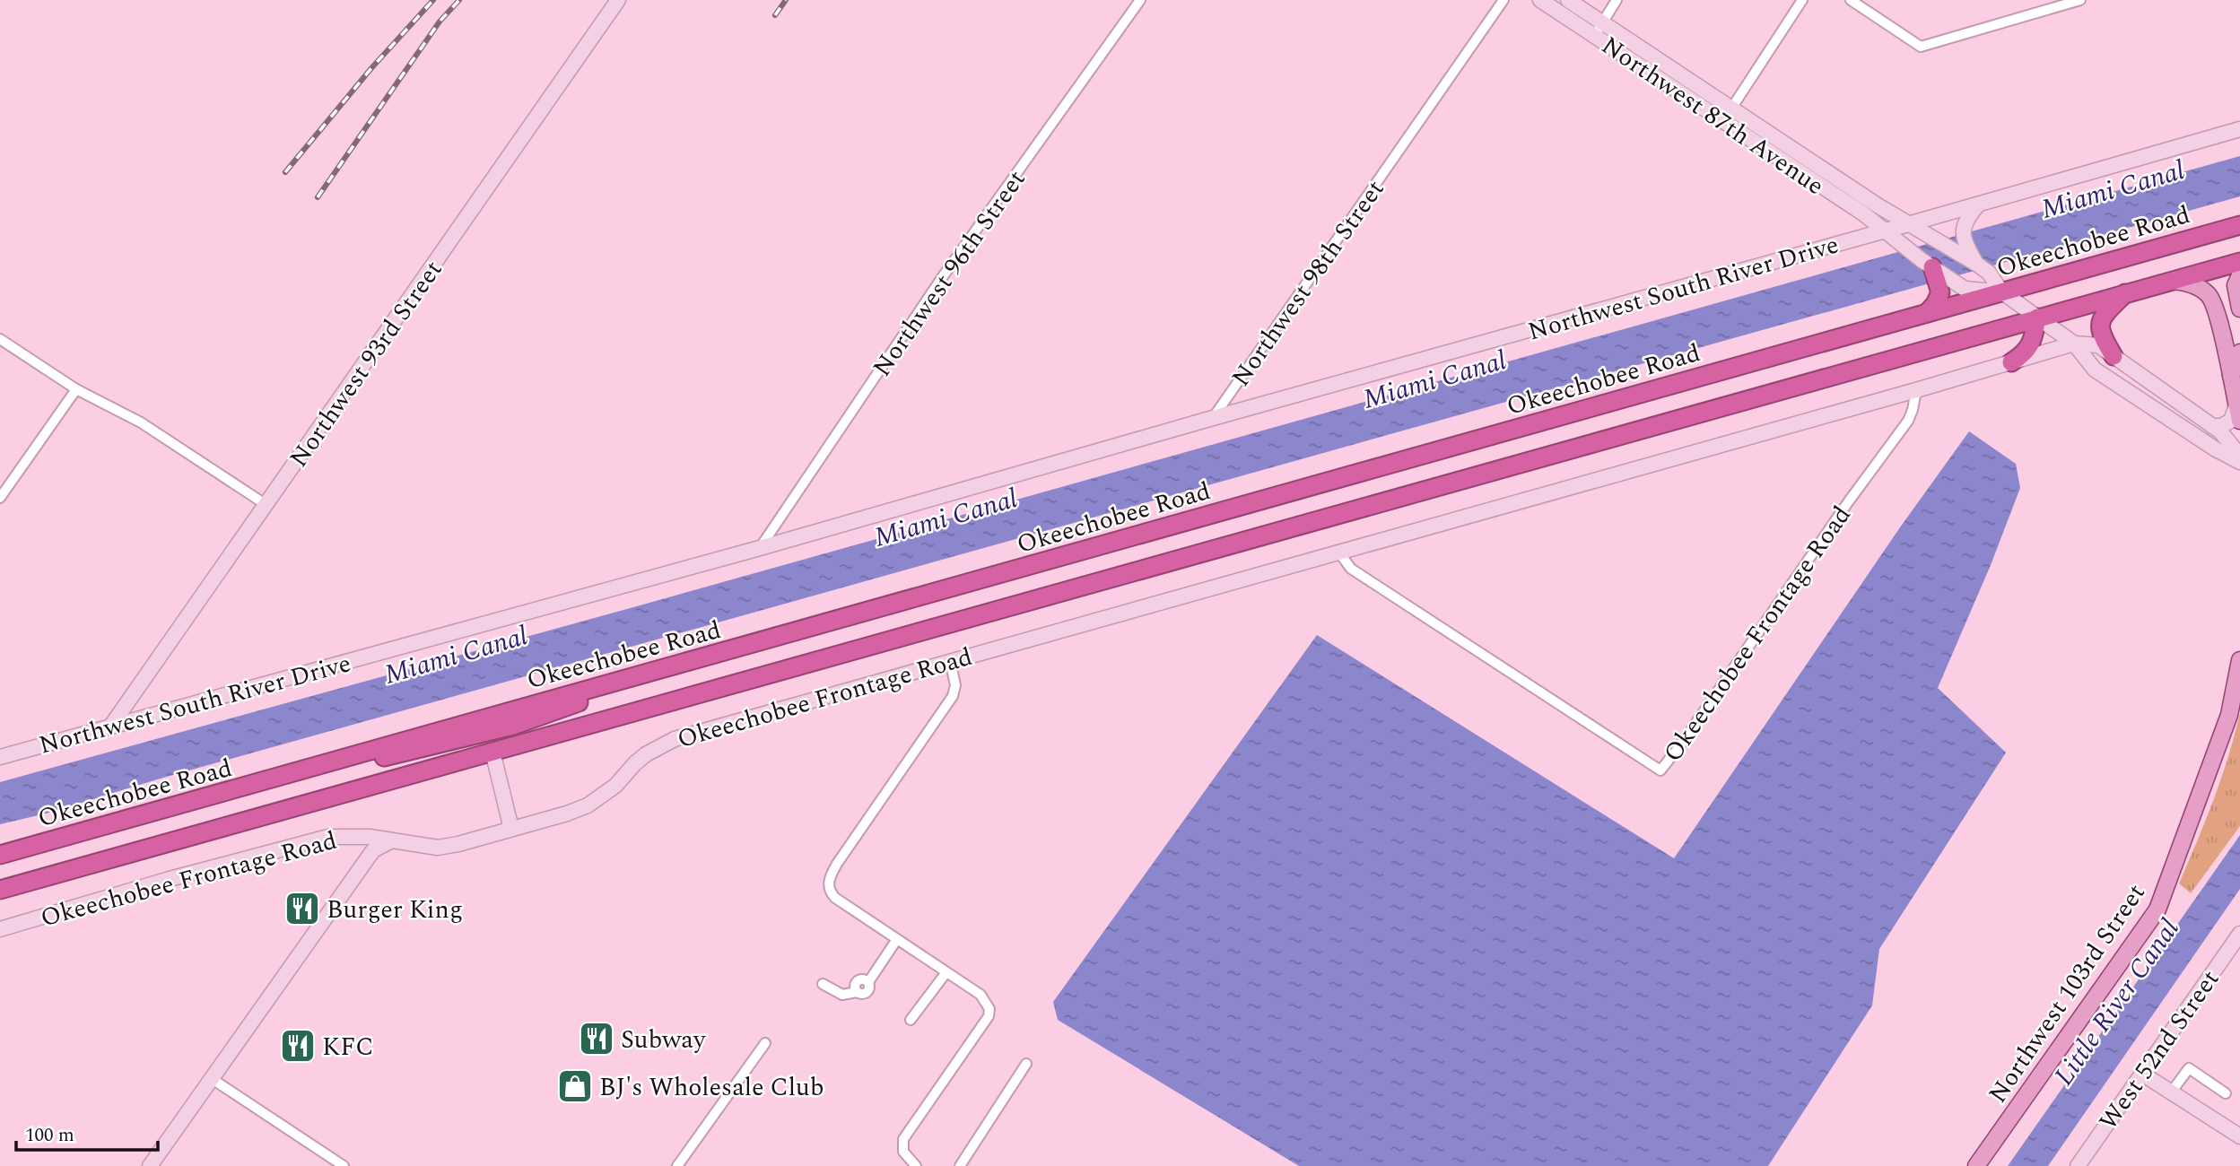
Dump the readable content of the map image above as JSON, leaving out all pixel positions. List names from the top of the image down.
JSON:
{
  "streets": {
    "highway": ["Okeechobee Road"],
    "main road": ["Northwest 103rd Street"],
    "street": [
      "Northwest 87th Avenue",
      "Northwest 96th Street",
      "Northwest 98th Street",
      "Northwest South River Drive",
      "Northwest 93rd Street",
      "Okeechobee Frontage Road",
      "West 52nd Street"
    ]
  },
  "crossings": [
    ["Northwest 87th Avenue", "Okeechobee Road"],
    ["Northwest 87th Avenue", "Northwest South River Drive"],
    ["Northwest 96th Street", "Northwest South River Drive"],
    ["Northwest 98th Street", "Northwest South River Drive"],
    ["Northwest South River Drive", "Northwest 93rd Street"]
  ],
  "water": ["Miami Canal", "Little River Canal"],
  "places": {
    "restaurant": ["Burger King", "Subway", "KFC"],
    "shop": ["BJ's Wholesale Club"]
  },
  "scale_bar": "100 m"
}
